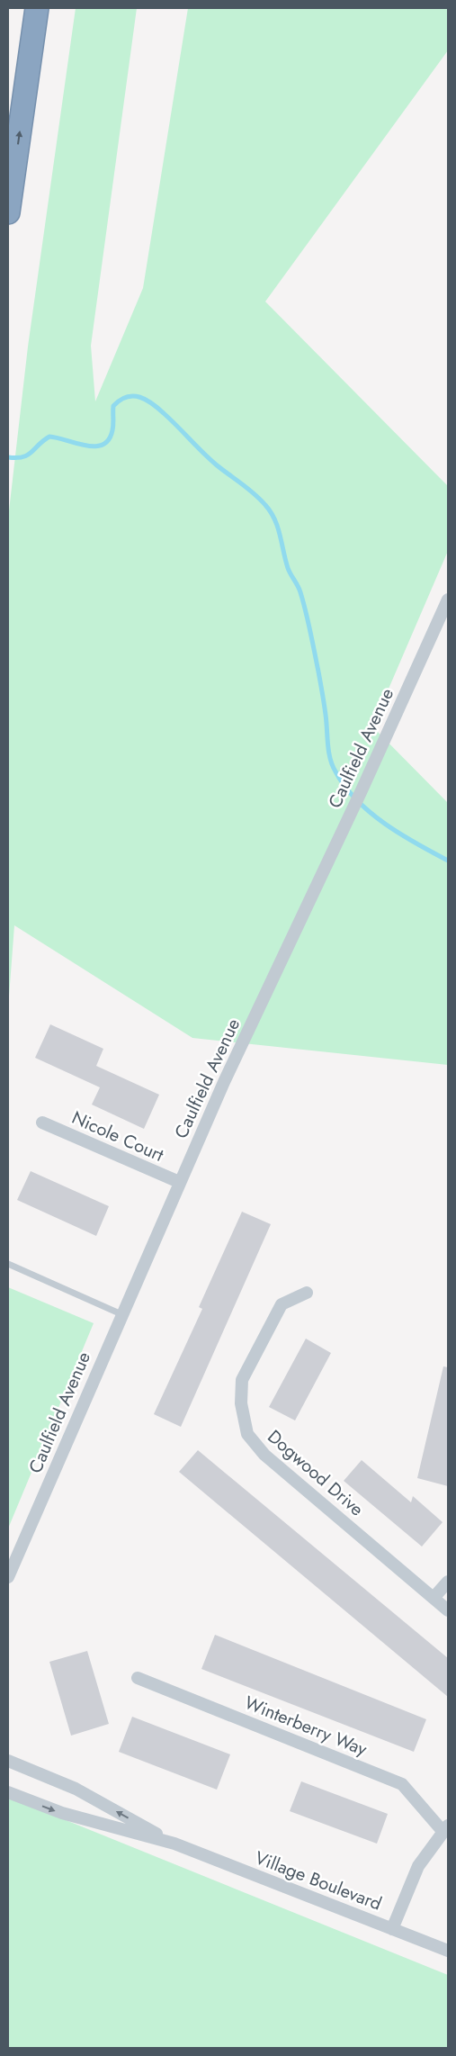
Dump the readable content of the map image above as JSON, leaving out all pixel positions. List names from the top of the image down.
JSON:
{
  "streets": {
    "street": [
      "Caulfield Avenue",
      "Nicole Court",
      "Dogwood Drive",
      "Winterberry Way",
      "Village Boulevard"
    ]
  },
  "crossings": [
    ["Caulfield Avenue", "Nicole Court"]
  ]
}
